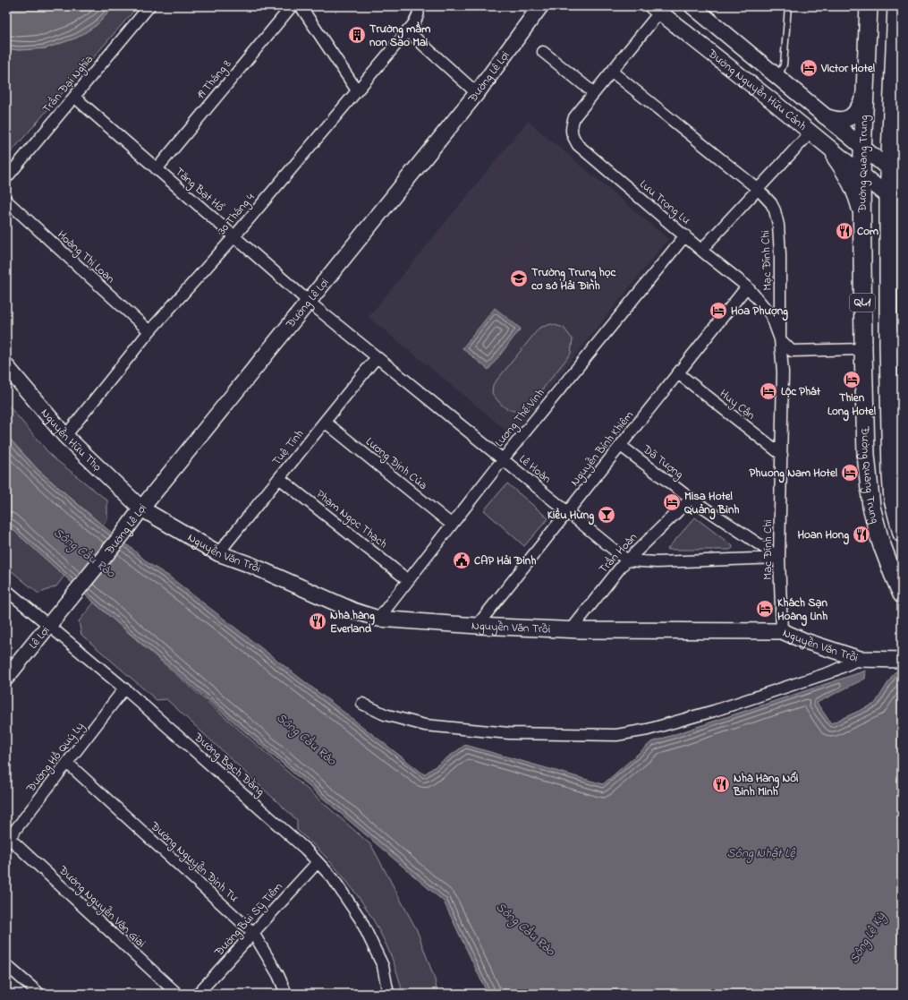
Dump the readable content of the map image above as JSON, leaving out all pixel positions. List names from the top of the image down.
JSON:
{
  "streets": {
    "main road": [
      "Đường Lê Lợi",
      "Đường Nguyễn Hữu Cảnh",
      "Đường Quang Trung",
      "QL.1",
      "Nguyễn Hữu Thọ",
      "Nguyễn Văn Trỗi",
      "Lê Lợi"
    ],
    "street": [
      "19 Tháng 8",
      "Trần Đại Nghĩa",
      "Tăng Bạt Hổ",
      "Lưu Trọng Lư",
      "30 Tháng 4",
      "Hoàng Thị Loan",
      "Mạc Đĩnh Chi",
      "Huy Cận",
      "Lương Thế Vinh",
      "Tuệ Tĩnh",
      "Nguyễn Bỉnh Khiêm",
      "Dã Tượng",
      "Lương Định Của",
      "Lê Hoàn",
      "Phạm Ngọc Thạch",
      "Trần Hoàn",
      "Đường Hồ Quý Ly",
      "Đường Bạch Đằng",
      "Đường Nguyễn Đình Tư",
      "Đường Nguyễn Văn Giai",
      "Đường Bùi Sỹ Tiêm"
    ]
  },
  "crossings": [
    ["Đường Lê Lợi", "Tăng Bạt Hổ"],
    ["Đường Lê Lợi", "Nguyễn Hữu Thọ"],
    ["Đường Lê Lợi", "Lê Hoàn"],
    ["Đường Lê Lợi", "Nguyễn Văn Trỗi"],
    ["Đường Lê Lợi", "Lê Lợi"],
    ["19 Tháng 8", "Tăng Bạt Hổ"],
    ["Trần Đại Nghĩa", "Tăng Bạt Hổ"],
    ["Đường Nguyễn Hữu Cảnh", "Đường Quang Trung"],
    ["Đường Nguyễn Hữu Cảnh", "Lưu Trọng Lư"],
    ["Đường Quang Trung", "Lưu Trọng Lư"],
    ["Tăng Bạt Hổ", "30 Tháng 4"],
    ["Tăng Bạt Hổ", "Lê Hoàn"],
    ["Lưu Trọng Lư", "Mạc Đĩnh Chi"],
    ["Lưu Trọng Lư", "Lương Thế Vinh"],
    ["Lưu Trọng Lư", "Nguyễn Bỉnh Khiêm"],
    ["30 Tháng 4", "Hoàng Thị Loan"],
    ["30 Tháng 4", "Nguyễn Hữu Thọ"],
    ["Mạc Đĩnh Chi", "Huy Cận"],
    ["Mạc Đĩnh Chi", "Dã Tượng"],
    ["Mạc Đĩnh Chi", "Nguyễn Văn Trỗi"],
    ["Huy Cận", "Nguyễn Bỉnh Khiêm"],
    ["Lương Thế Vinh", "Lương Định Của"],
    ["Lương Thế Vinh", "Lê Hoàn"],
    ["Lương Thế Vinh", "Phạm Ngọc Thạch"],
    ["Lương Thế Vinh", "Nguyễn Văn Trỗi"],
    ["Nguyễn Hữu Thọ", "Nguyễn Văn Trỗi"],
    ["Tuệ Tĩnh", "Lương Định Của"],
    ["Tuệ Tĩnh", "Lê Hoàn"],
    ["Tuệ Tĩnh", "Phạm Ngọc Thạch"],
    ["Tuệ Tĩnh", "Nguyễn Văn Trỗi"],
    ["Nguyễn Bỉnh Khiêm", "Dã Tượng"],
    ["Nguyễn Bỉnh Khiêm", "Lê Hoàn"],
    ["Nguyễn Bỉnh Khiêm", "Nguyễn Văn Trỗi"],
    ["Dã Tượng", "Trần Hoàn"],
    ["Lê Hoàn", "Trần Hoàn"],
    ["Nguyễn Văn Trỗi", "Trần Hoàn"],
    ["Lê Lợi", "Đường Bạch Đằng"],
    ["Đường Hồ Quý Ly", "Đường Bạch Đằng"],
    ["Đường Hồ Quý Ly", "Đường Nguyễn Đình Tư"],
    ["Đường Hồ Quý Ly", "Đường Nguyễn Văn Giai"],
    ["Đường Bạch Đằng", "Đường Bùi Sỹ Tiêm"],
    ["Đường Nguyễn Đình Tư", "Đường Bùi Sỹ Tiêm"]
  ],
  "water": ["Sông Cầu Rào", "Sông Nhật Lệ", "Sông Lệ Kỳ"],
  "places": {
    "building": ["Trường mầm non Sao Mai"],
    "hotel": [
      "Victor Hotel",
      "Hoa Phượng",
      "Thien Long Hotel",
      "Lộc Phát",
      "Phuong Nam Hotel",
      "Misa Hotel Quảng Bình",
      "Khách Sạn Hoàng Linh"
    ],
    "restaurant": [
      "Com",
      "Hoan Hong",
      "Nhà hàng Everland",
      "Nhà Hàng Nổi Binh Minh"
    ],
    "school or university": ["Trường Trung học cơ sở Hải Đình"],
    "bar": ["Kiều Hưng"],
    "public building": ["CAP Hải Đình"]
  }
}
